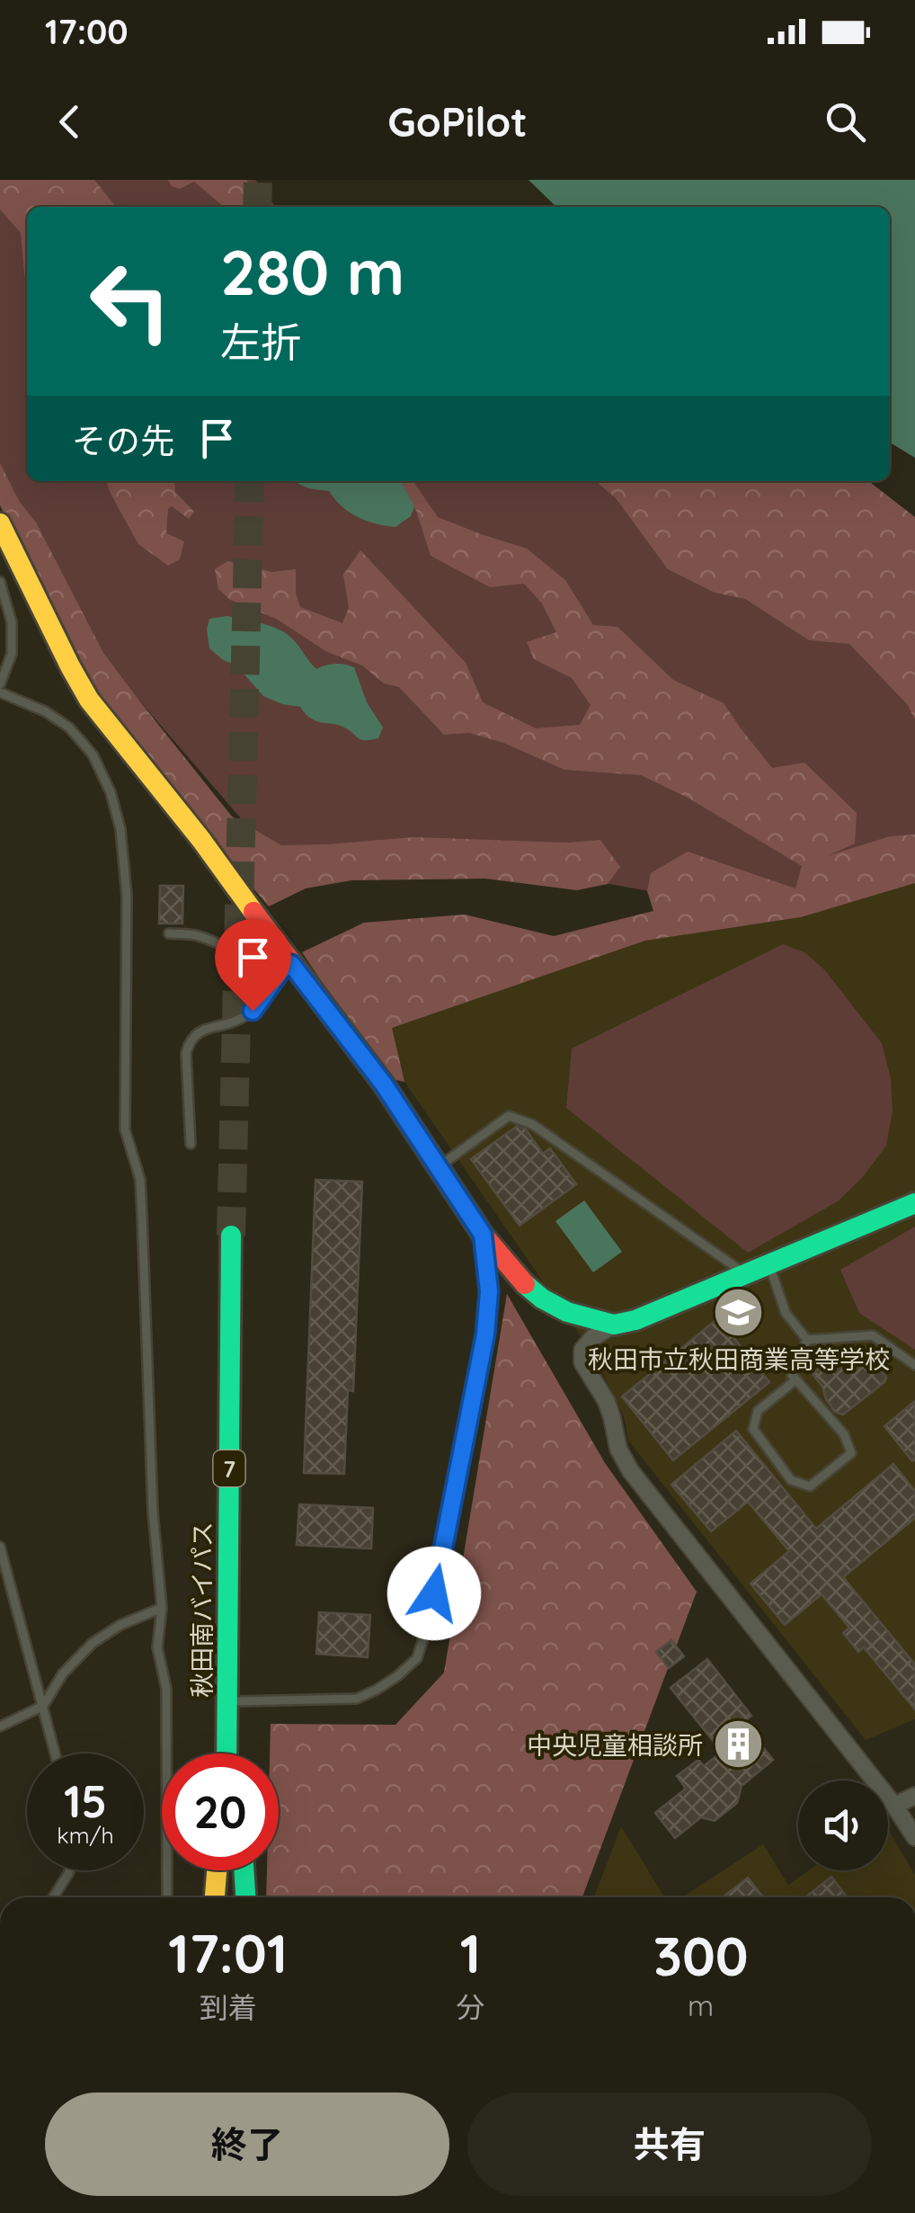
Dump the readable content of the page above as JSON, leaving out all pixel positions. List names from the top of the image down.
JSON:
{
  "streets": {
    "main road": ["7", "秋田南バイパス"]
  },
  "places": {
    "school or university": ["秋田市立秋田商業高等学校"],
    "building": ["中央児童相談所"]
  },
  "page": {
    "status": "17:00",
    "header": "GoPilot",
    "turn": ["280 m", "左折"],
    "then": "その先",
    "speed": "15 km/h",
    "limit": "20",
    "eta": [
      "17:01",
      "到着",
      "1",
      "分",
      "300",
      "m"
    ],
    "buttons": ["終了", "共有"]
  }
}
